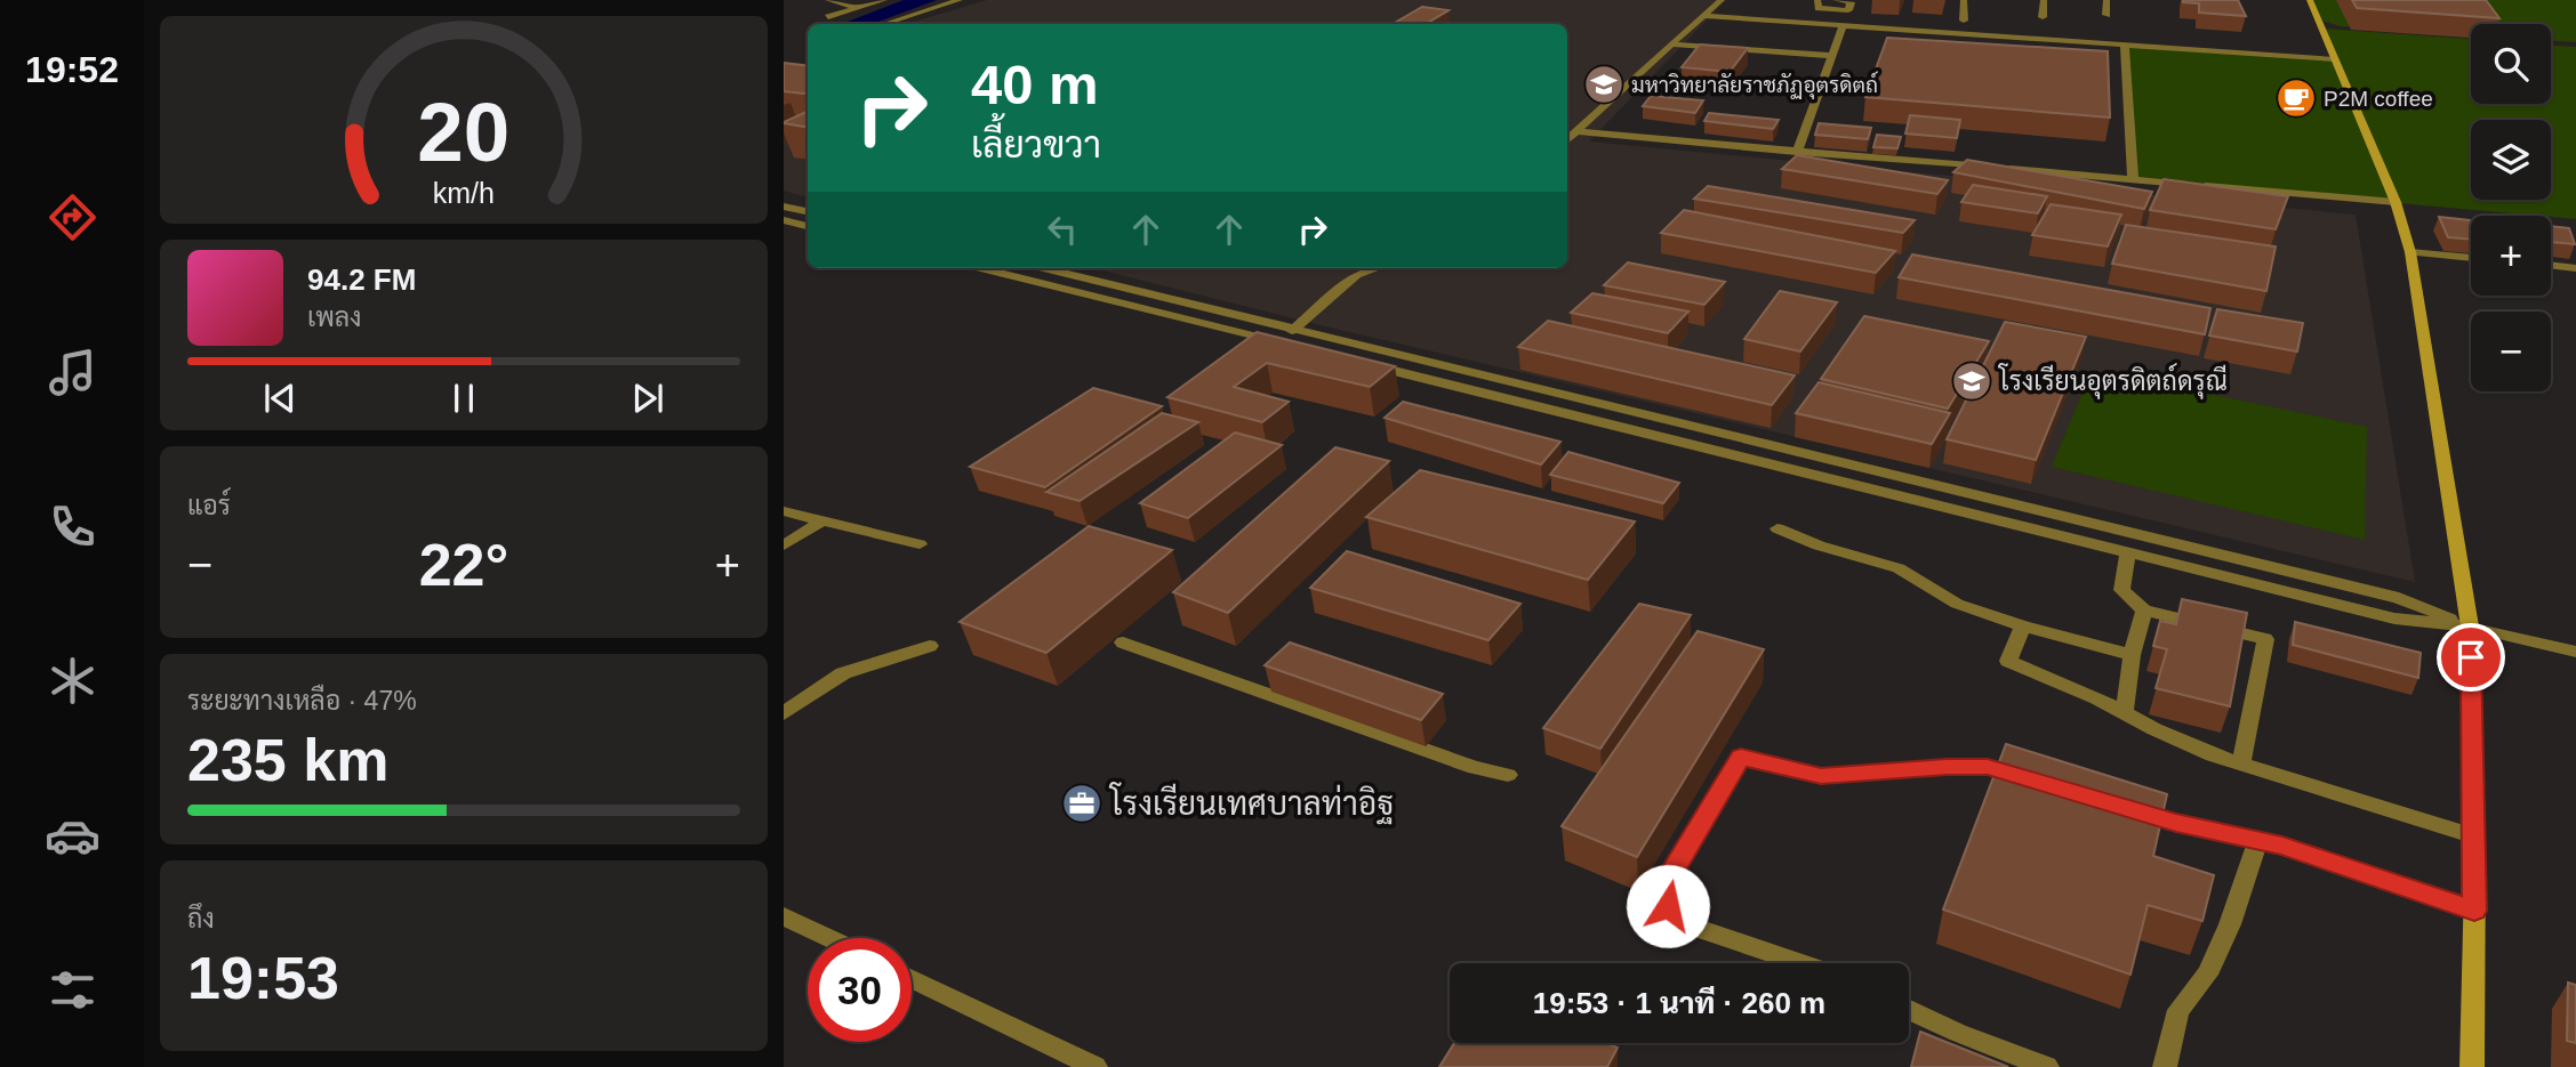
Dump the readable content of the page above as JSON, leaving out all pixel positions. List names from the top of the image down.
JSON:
{
  "places": {
    "school or university": ["มหาวิทยาลัยราชภัฏอุตรดิตถ์", "โรงเรียนอุตรดิตถ์ดรุณี"],
    "cafe": ["P2M coffee"],
    "office": ["โรงเรียนเทศบาลท่าอิฐ"]
  },
  "page": {
    "tabs": "19:52",
    "map_buttons": ["+", "−"],
    "turn": ["40 m", "เลี้ยวขวา"],
    "song": ["94.2 FM", "เพลง"],
    "tile": [
      "แอร์",
      ["ระยะทางเหลือ · 47%", "235 km"],
      ["ถึง", "19:53"]
    ],
    "heat": ["−", "22°", "+"],
    "limit": "30",
    "trip": "19:53 · 1 นาที · 260 m",
    "gauge": ["20", "km/h"]
  }
}
